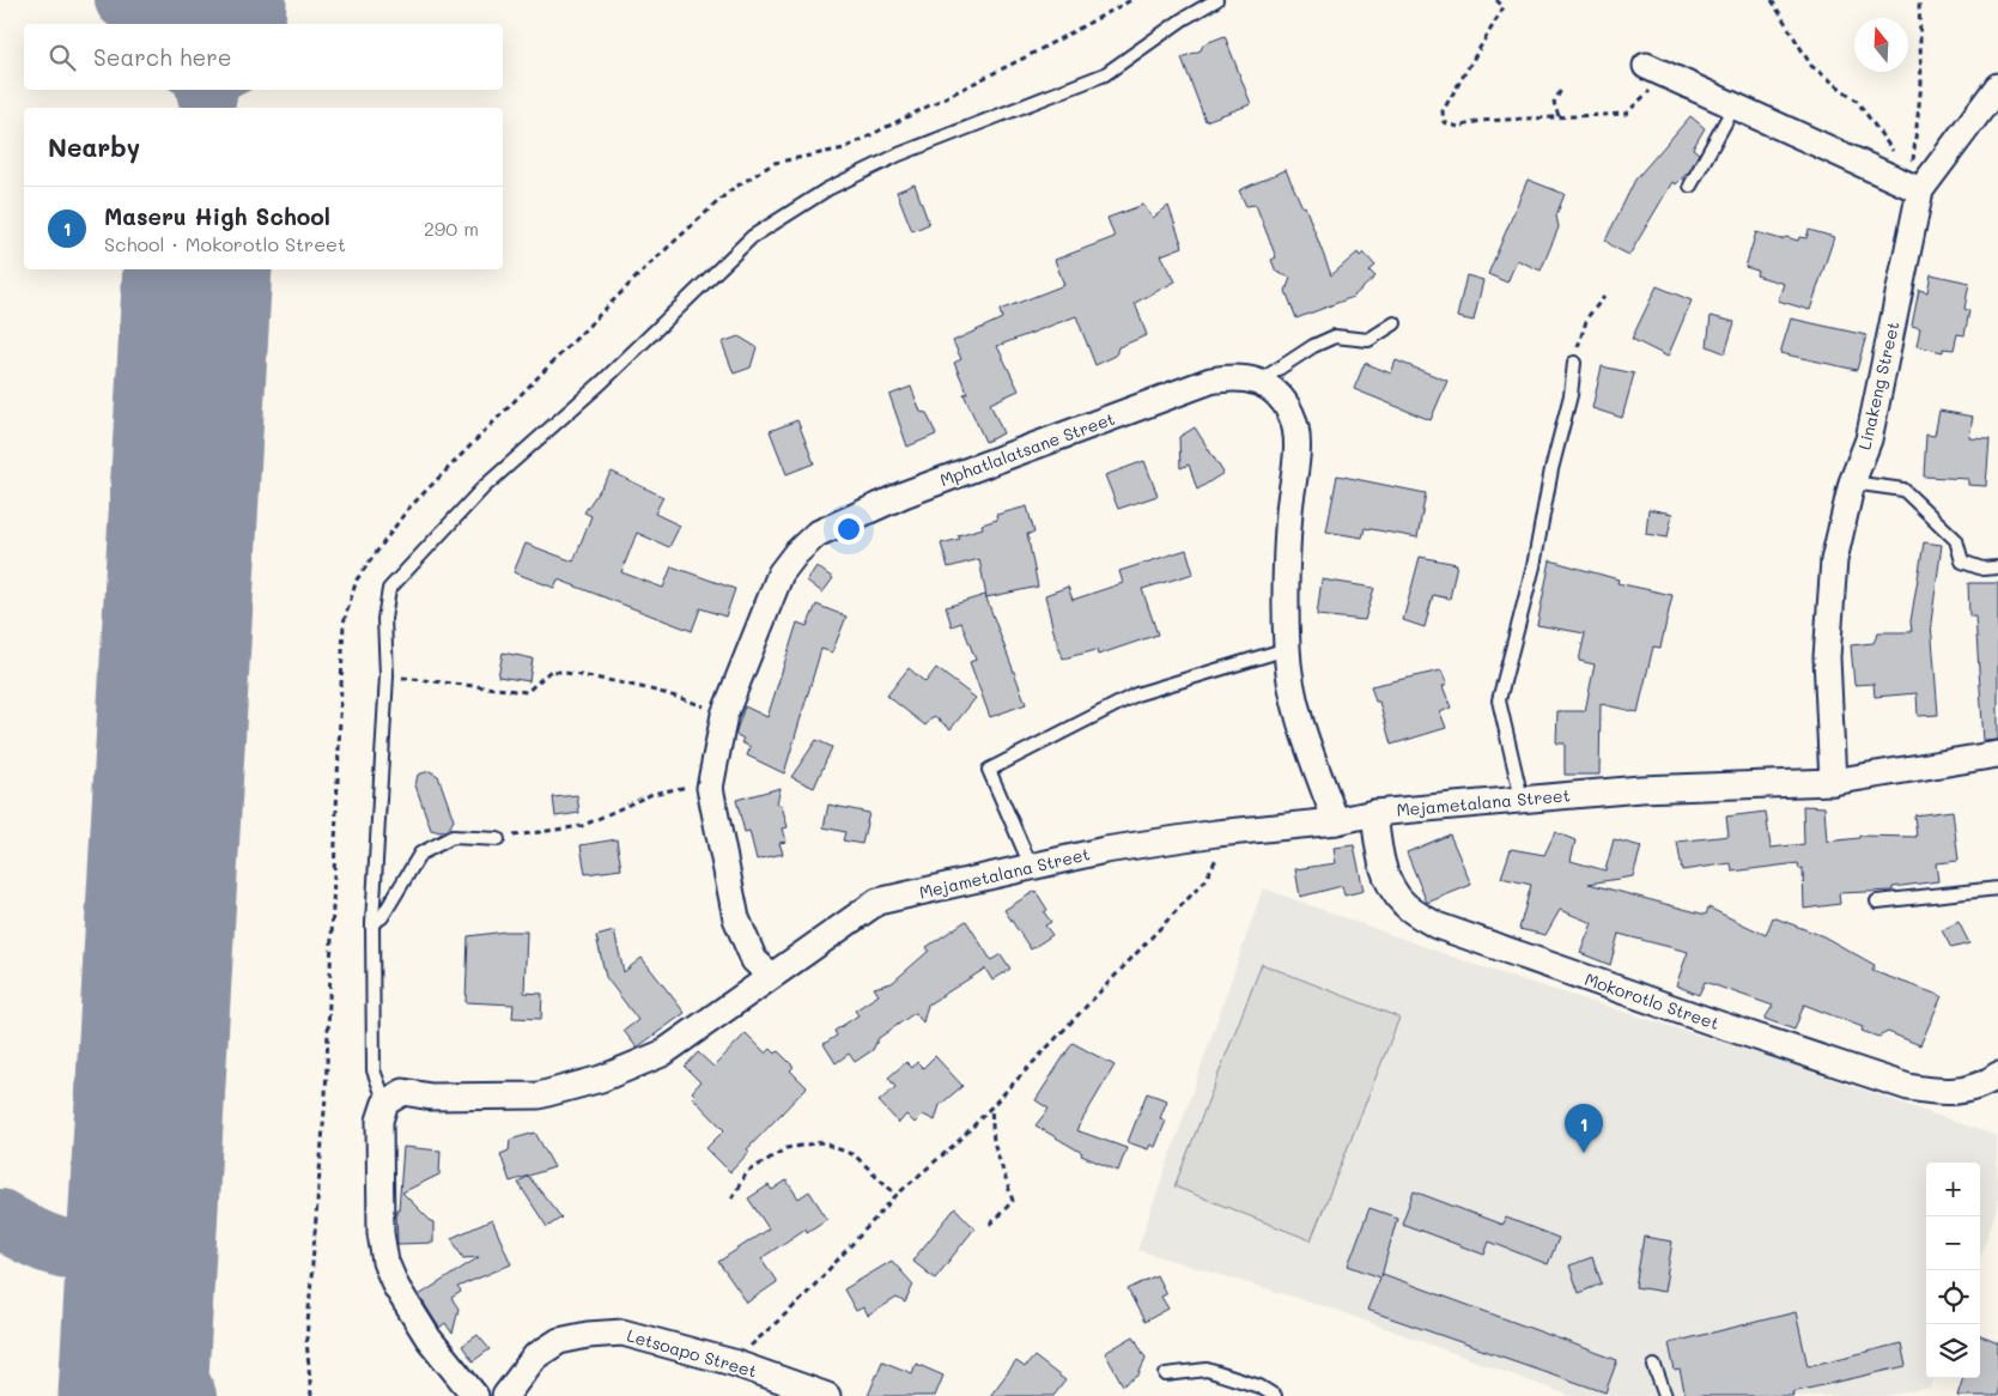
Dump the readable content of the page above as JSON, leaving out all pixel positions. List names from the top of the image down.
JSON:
{
  "streets": {
    "street": [
      "Linakeng Street",
      "Mphatlalatsane Street",
      "Mejametalana Street",
      "Mokorotlo Street",
      "Letsoapo Street"
    ]
  },
  "crossings": [
    ["Linakeng Street", "Mejametalana Street"],
    ["Mphatlalatsane Street", "Mejametalana Street"],
    ["Mejametalana Street", "Mokorotlo Street"]
  ],
  "north": "top",
  "page": {
    "search": "Search here",
    "heading": "Nearby",
    "list": [
      {
        "mark": "1",
        "name": "Maseru High School",
        "note": "School · Mokorotlo Street",
        "value": "290 m"
      }
    ],
    "pins": "1",
    "map_buttons": ["+", "−"]
  }
}
